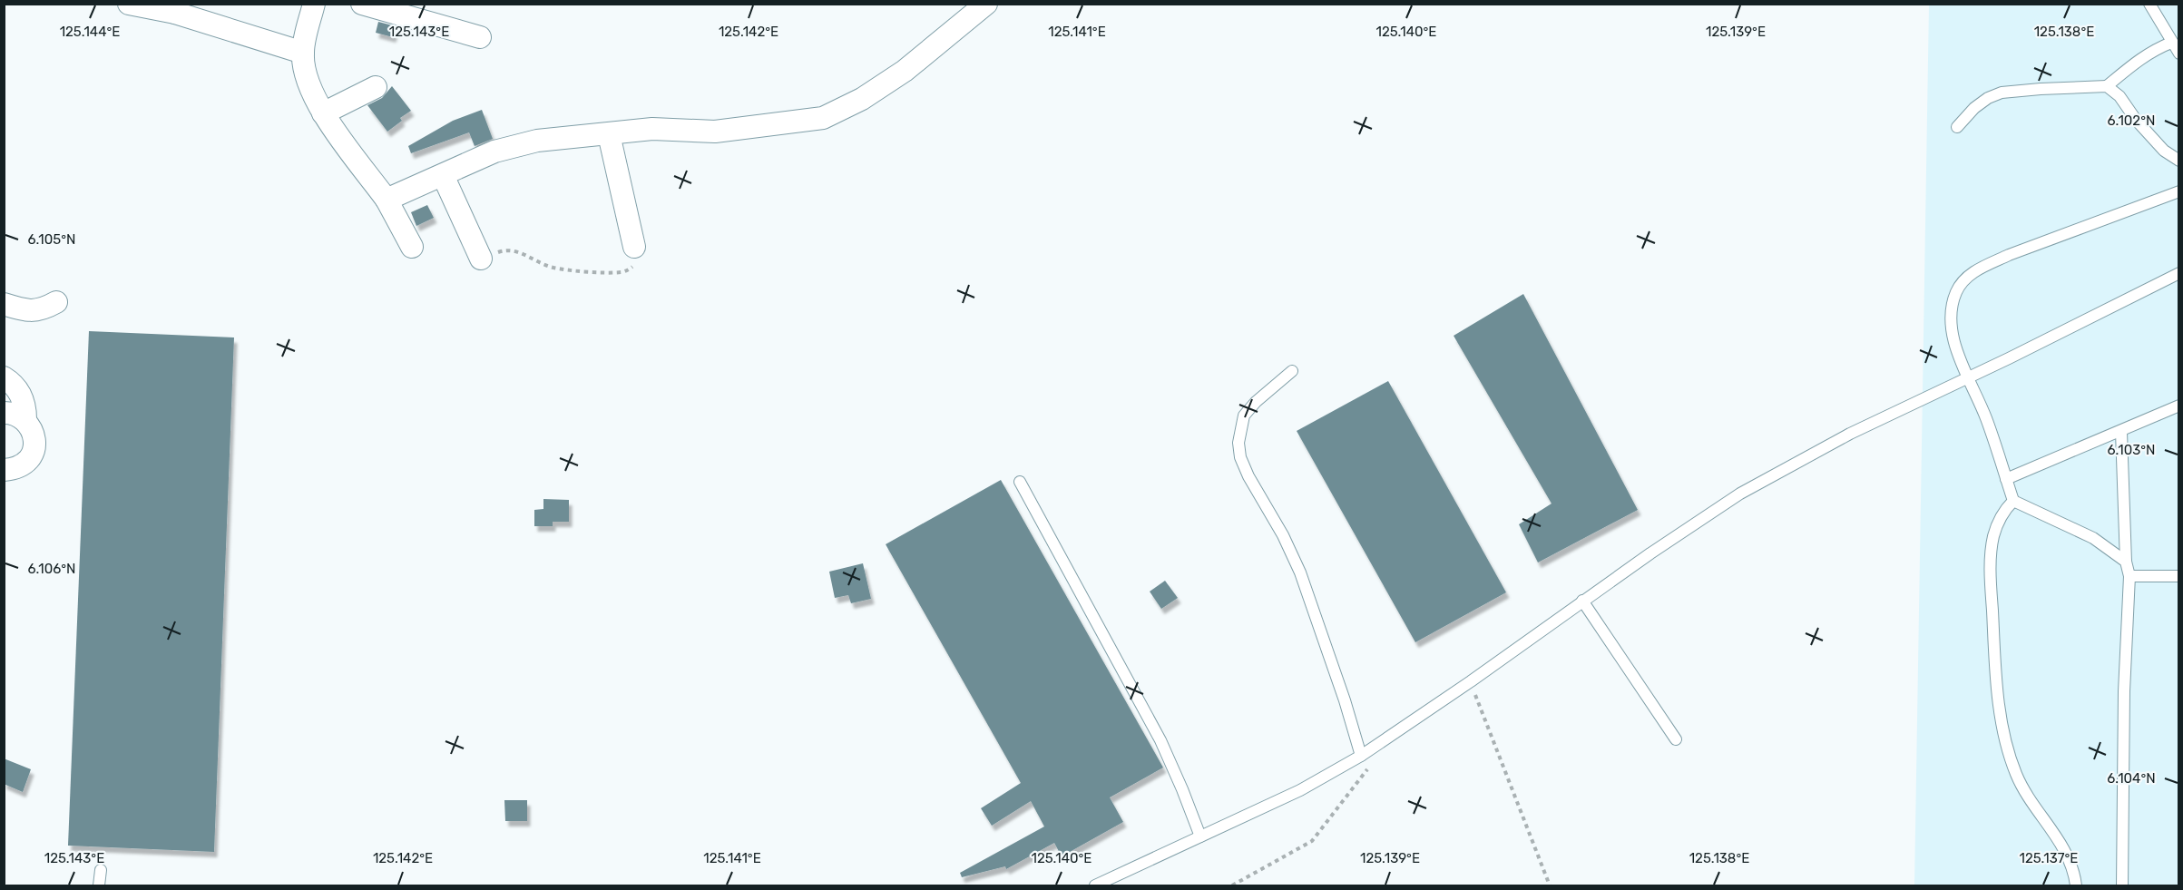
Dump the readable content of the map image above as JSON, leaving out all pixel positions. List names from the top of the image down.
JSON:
{
  "coordinates": [
    "125.144°E",
    "125.143°E",
    "125.142°E",
    "125.141°E",
    "125.140°E",
    "125.139°E",
    "125.138°E",
    "6.102°N",
    "6.105°N",
    "6.103°N",
    "6.106°N",
    "6.104°N",
    "125.137°E"
  ]
}
